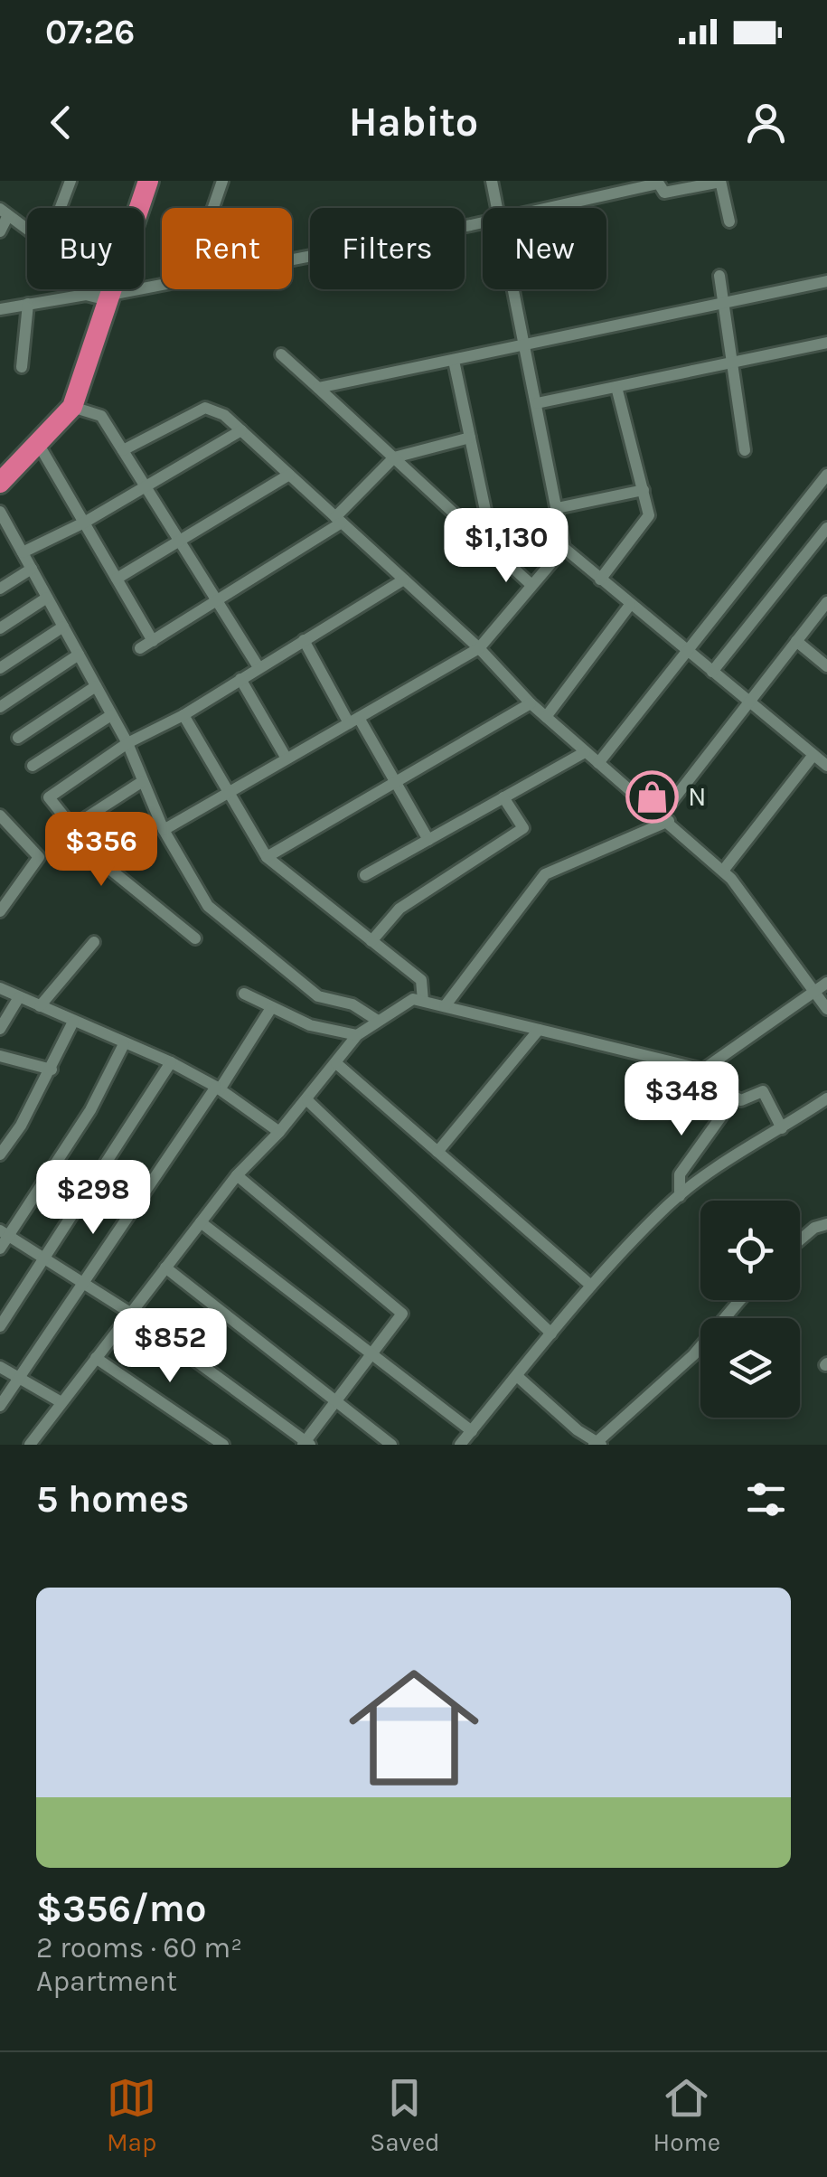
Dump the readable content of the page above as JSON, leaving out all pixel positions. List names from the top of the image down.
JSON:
{
  "places": {
    "shop": ["N"]
  },
  "page": {
    "status": "07:26",
    "header": "Habito",
    "chip": [
      "Buy",
      "Rent",
      "Filters",
      "New"
    ],
    "price": [
      "$1,130",
      "$356",
      "$348",
      "$298",
      "$852"
    ],
    "heading": "5 homes",
    "list": [
      {
        "name": "$356/mo",
        "note": "2 rooms · 60 m² · Apartment"
      }
    ],
    "tabs": ["Map", "Saved", "Home"]
  }
}
